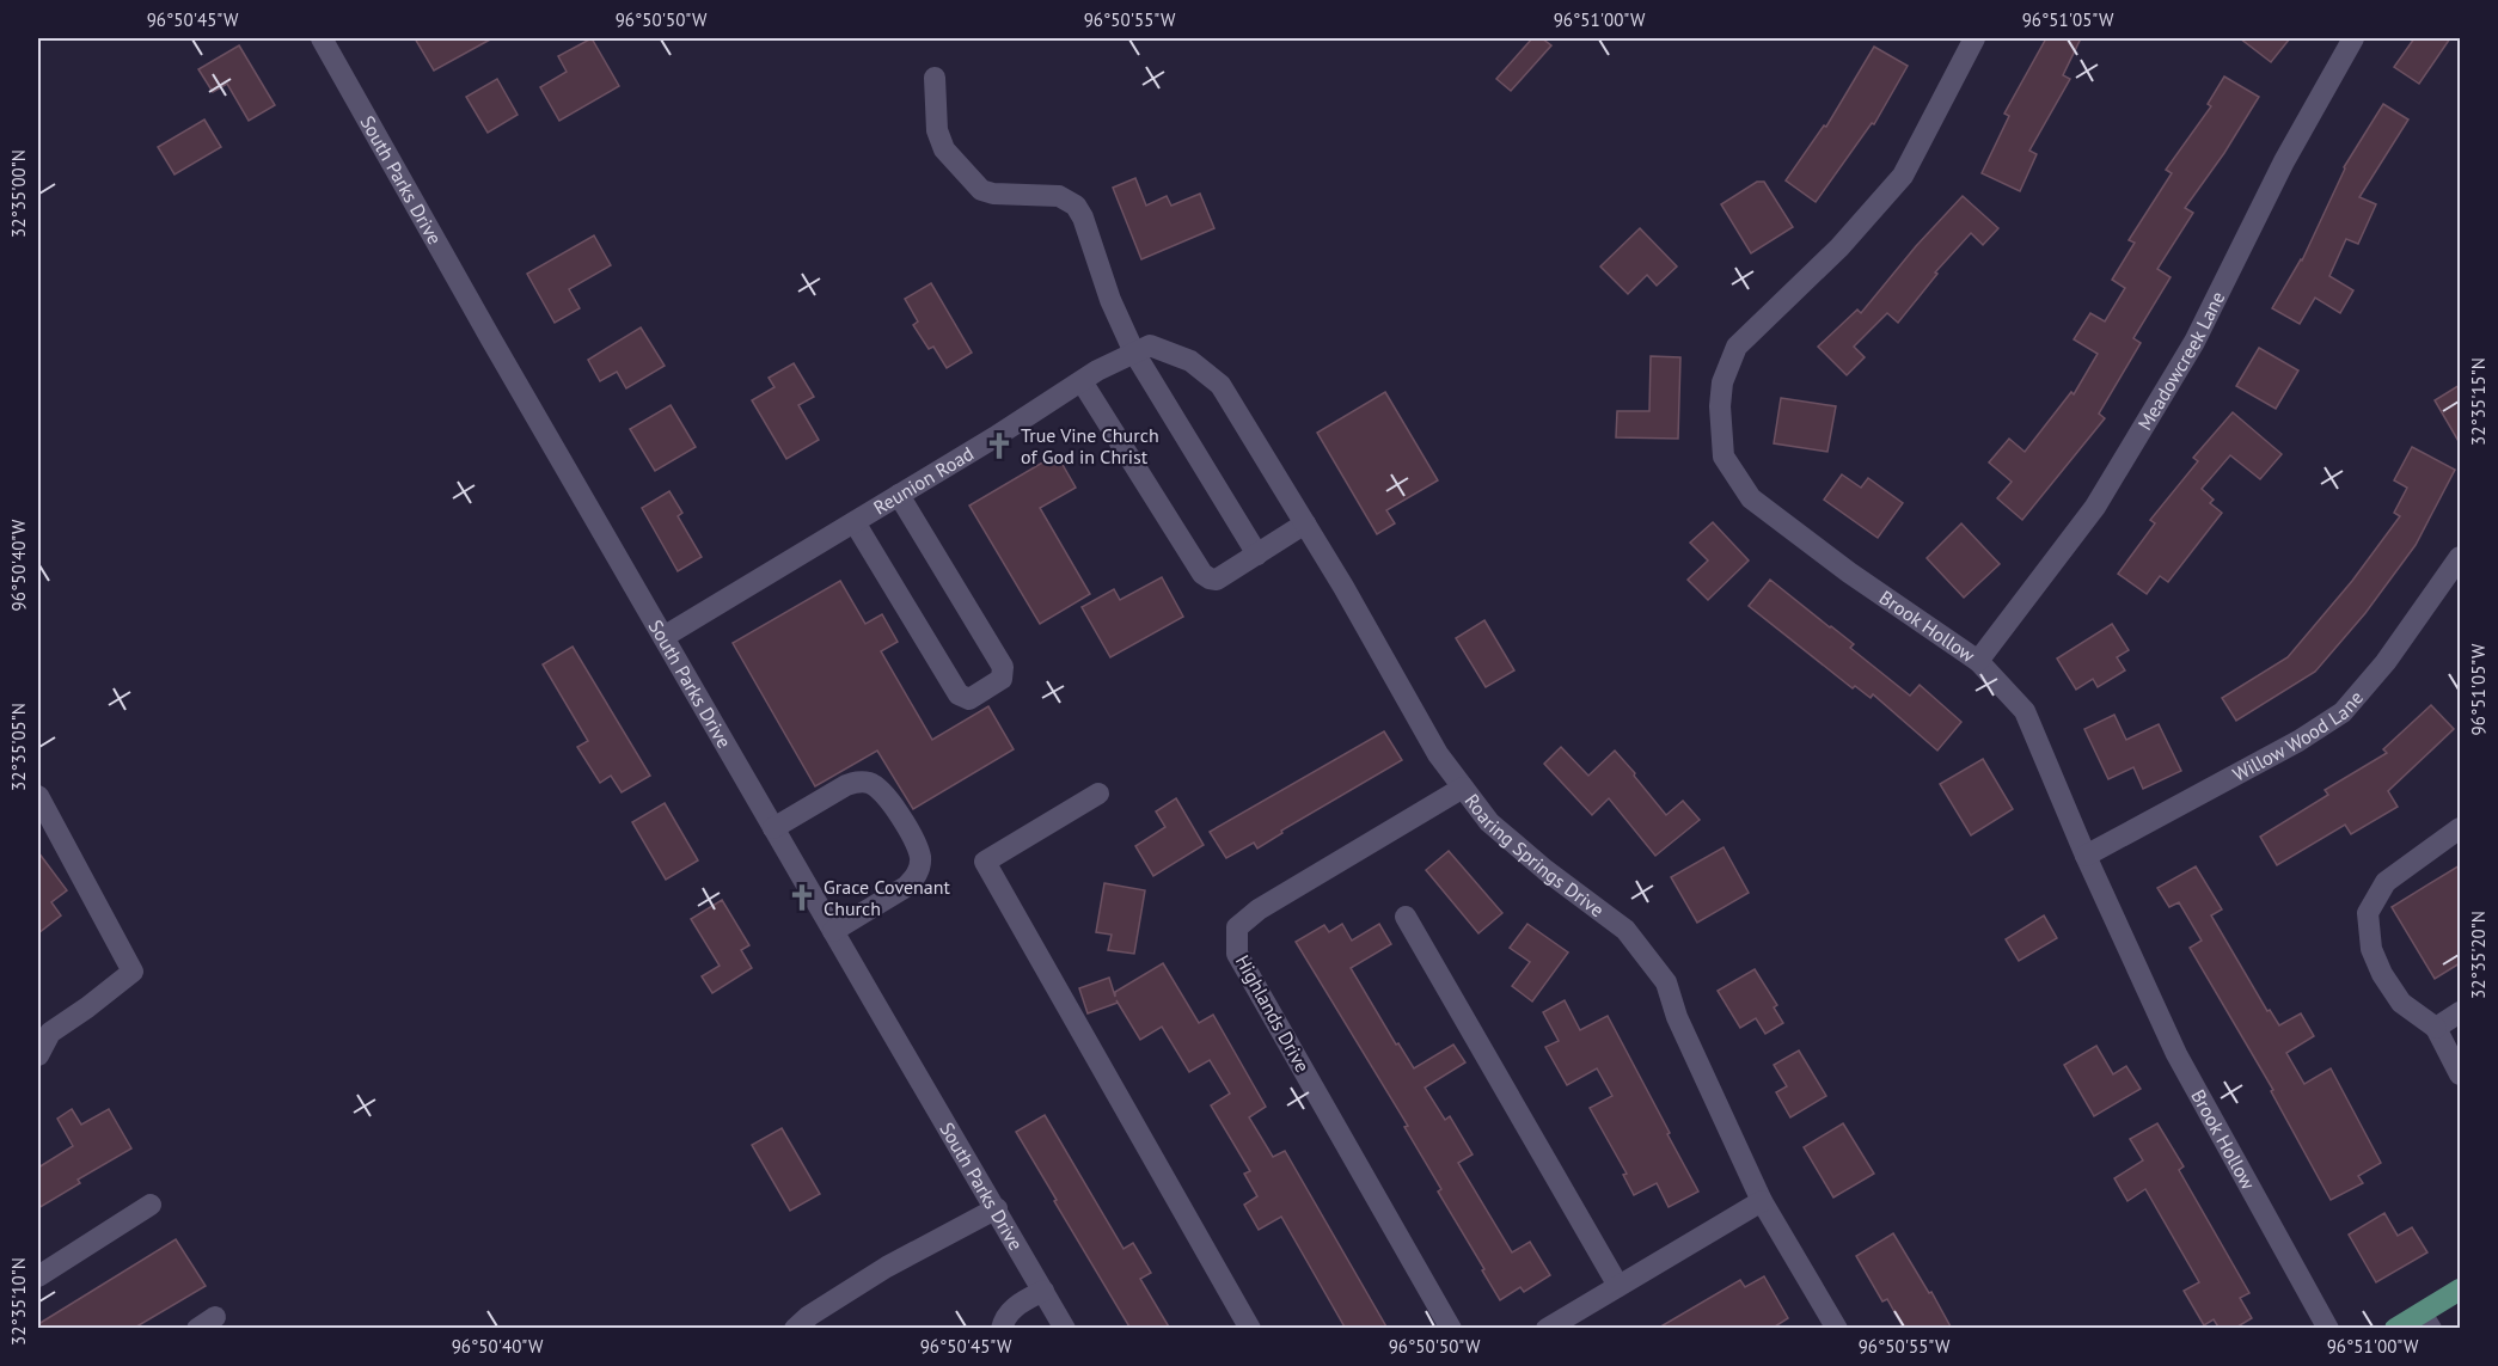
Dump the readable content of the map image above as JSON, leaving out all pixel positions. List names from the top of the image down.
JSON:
{
  "streets": {
    "street": [
      "South Parks Drive",
      "Meadowcreek Lane",
      "Reunion Road",
      "Brook Hollow",
      "Willow Wood Lane",
      "Roaring Springs Drive",
      "Highlands Drive"
    ]
  },
  "crossings": [
    ["South Parks Drive", "Reunion Road"],
    ["Meadowcreek Lane", "Brook Hollow"],
    ["Reunion Road", "Roaring Springs Drive"],
    ["Brook Hollow", "Willow Wood Lane"],
    ["Roaring Springs Drive", "Highlands Drive"]
  ],
  "places": {
    "church": ["True Vine Church of God in Christ", "Grace Covenant Church"]
  },
  "coordinates": [
    "96°50'45\"W",
    "96°50'50\"W",
    "96°50'55\"W",
    "96°51'00\"W",
    "96°51'05\"W",
    "32°35'00\"N",
    "32°35'15\"N",
    "96°50'40\"W",
    "32°35'05\"N",
    "32°35'20\"N",
    "32°35'10\"N"
  ]
}
